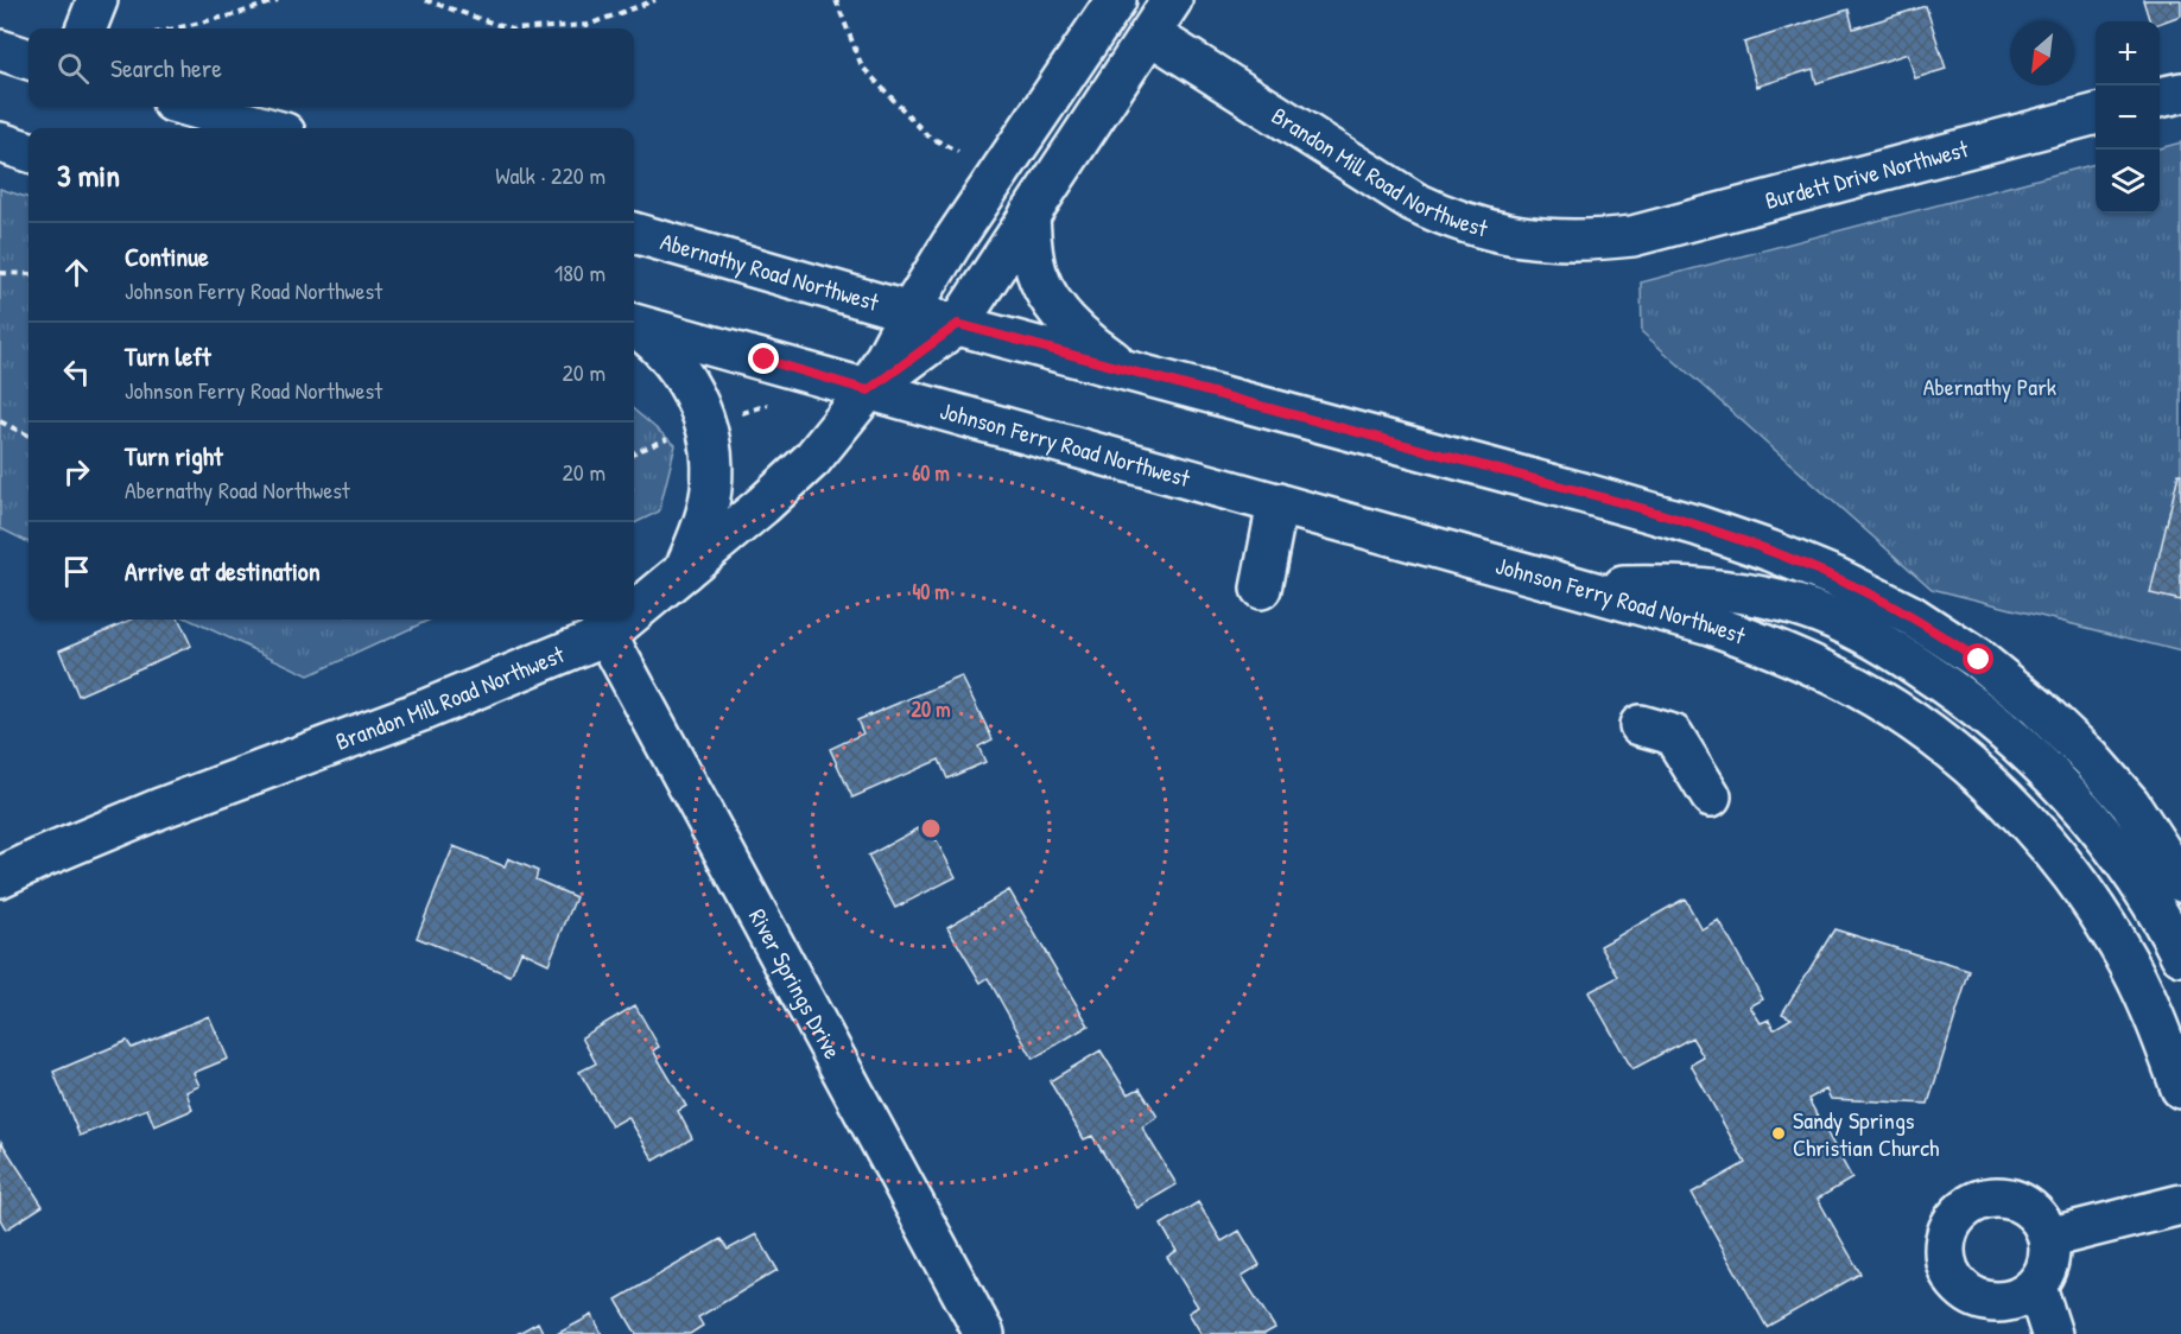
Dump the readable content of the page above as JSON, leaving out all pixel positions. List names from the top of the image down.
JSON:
{
  "streets": {
    "main road": [
      "Brandon Mill Road Northwest",
      "Burdett Drive Northwest",
      "Abernathy Road Northwest",
      "Johnson Ferry Road Northwest",
      "River Springs Drive"
    ]
  },
  "crossings": [
    ["Brandon Mill Road Northwest", "Burdett Drive Northwest"],
    ["Brandon Mill Road Northwest", "Johnson Ferry Road Northwest"],
    ["Brandon Mill Road Northwest", "River Springs Drive"]
  ],
  "parks": ["Abernathy Park"],
  "places": ["Sandy Springs Christian Church"],
  "north": "bottom left",
  "page": {
    "map_buttons": ["+", "−"],
    "search": "Search here",
    "heading": ["3 min", "Walk · 220 m"],
    "list": [
      ["Continue", "Johnson Ferry Road Northwest", "180 m"],
      ["Turn left", "Johnson Ferry Road Northwest", "20 m"],
      ["Turn right", "Abernathy Road Northwest", "20 m"],
      "Arrive at destination"
    ]
  },
  "rings": ["60 m", "40 m", "20 m"]
}
